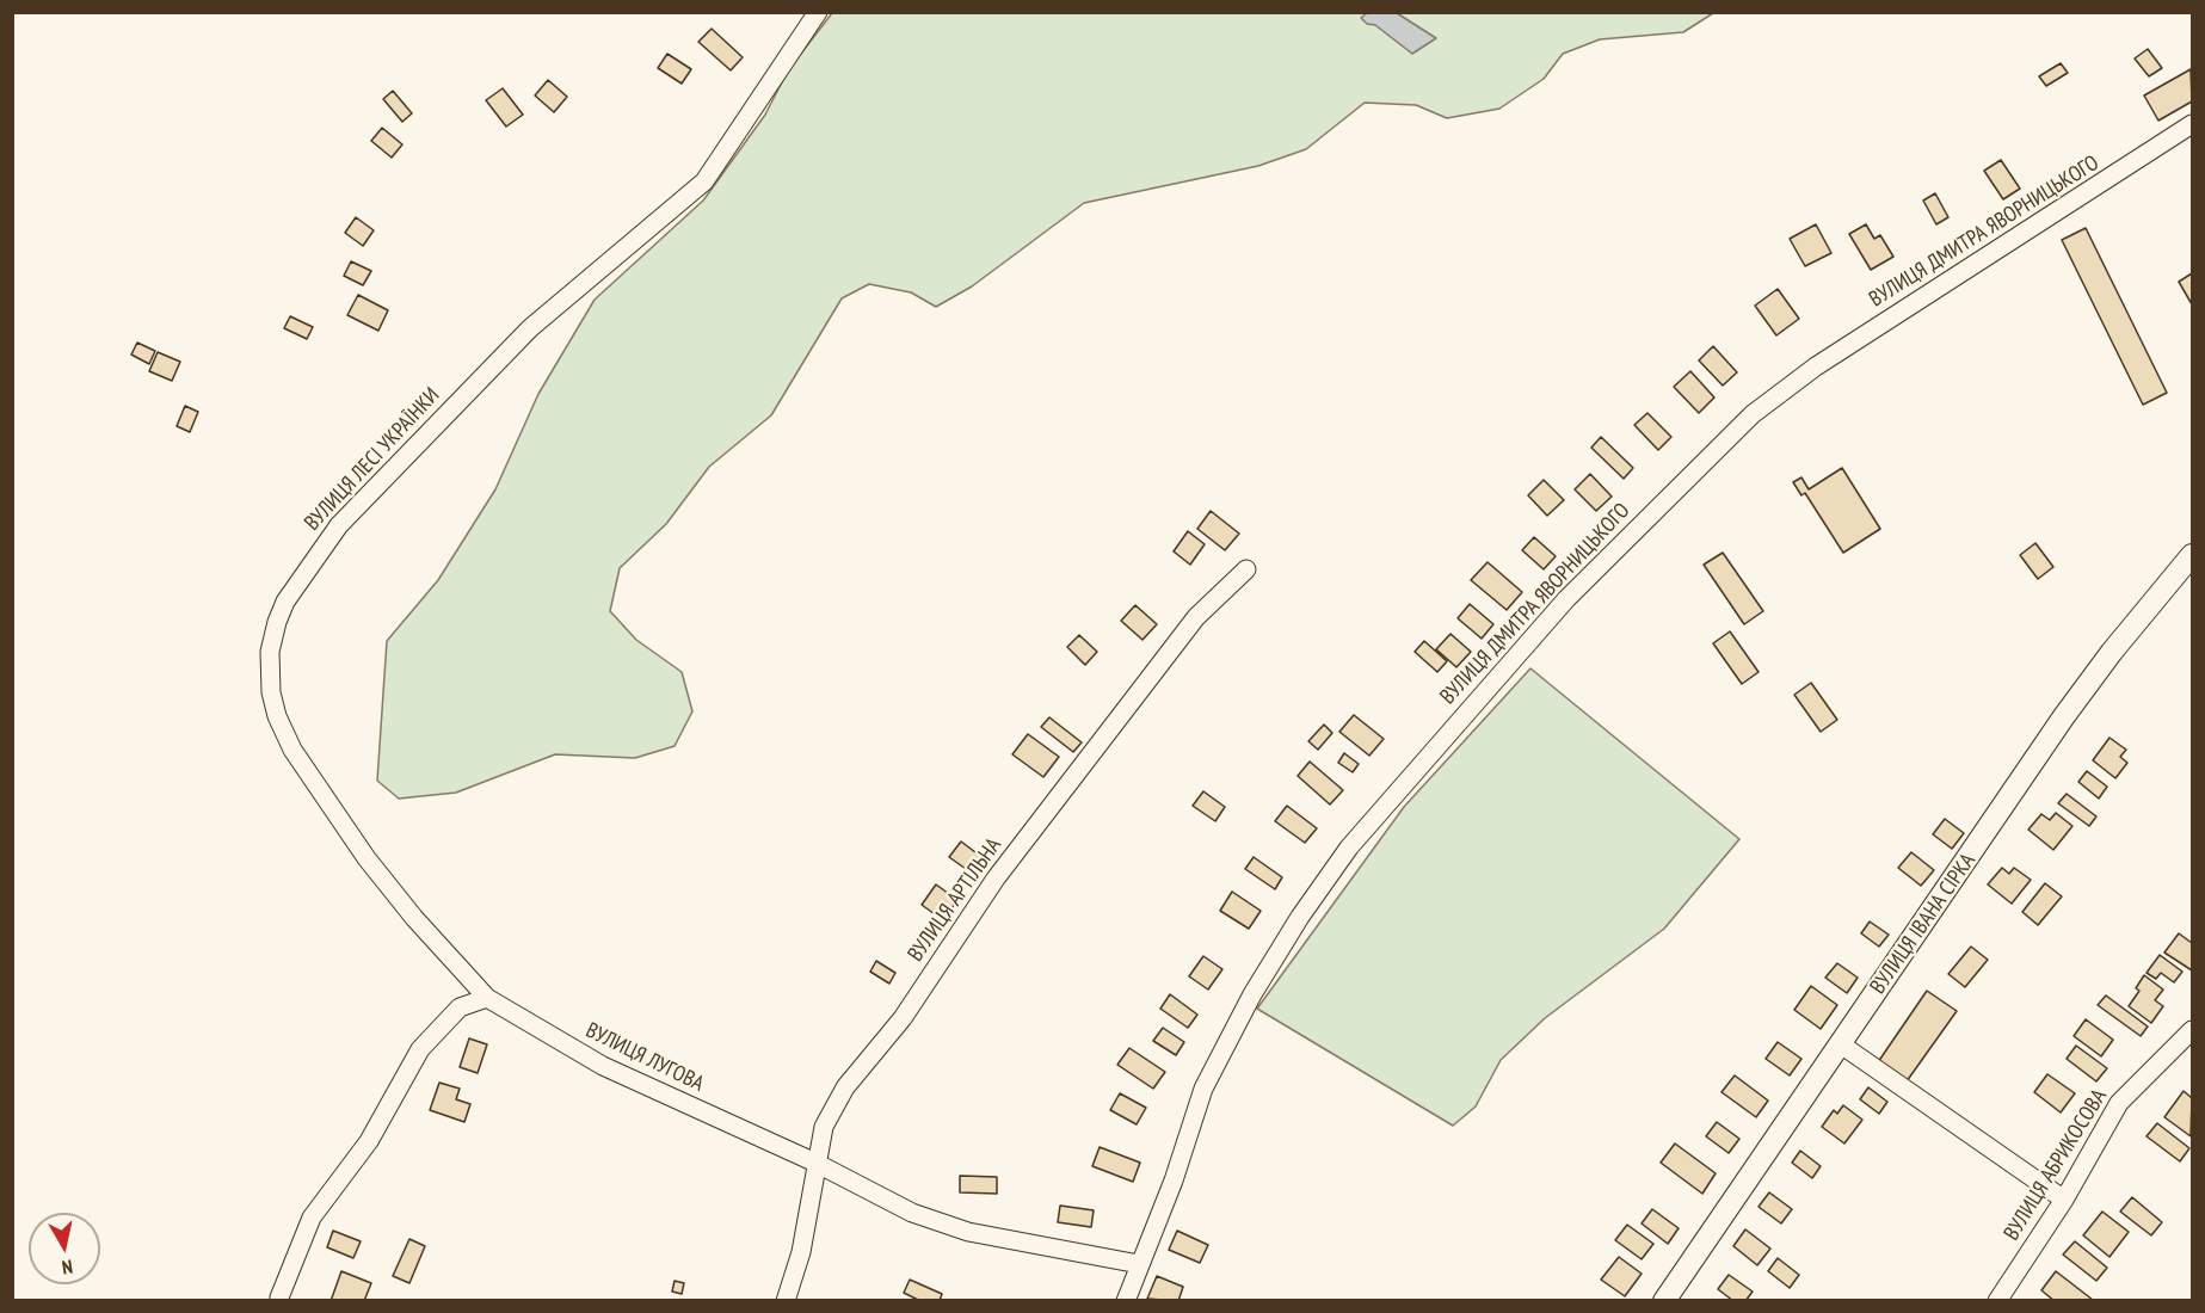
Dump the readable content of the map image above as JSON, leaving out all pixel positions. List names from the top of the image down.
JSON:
{
  "streets": {
    "street": [
      "ВУЛИЦЯ ДМИТРА ЯВОРНИЦЬКОГО",
      "ВУЛИЦЯ ЛЕСІ УКРАЇНКИ",
      "ВУЛИЦЯ АРТІЛЬНА",
      "ВУЛИЦЯ ІВАНА СІРКА",
      "ВУЛИЦЯ ЛУГОВА",
      "ВУЛИЦЯ АБРИКОСОВА"
    ]
  },
  "crossings": [
    ["ВУЛИЦЯ ДМИТРА ЯВОРНИЦЬКОГО", "ВУЛИЦЯ ЛУГОВА"],
    ["ВУЛИЦЯ ЛЕСІ УКРАЇНКИ", "ВУЛИЦЯ ЛУГОВА"],
    ["ВУЛИЦЯ АРТІЛЬНА", "ВУЛИЦЯ ЛУГОВА"]
  ],
  "north": "bottom"
}
